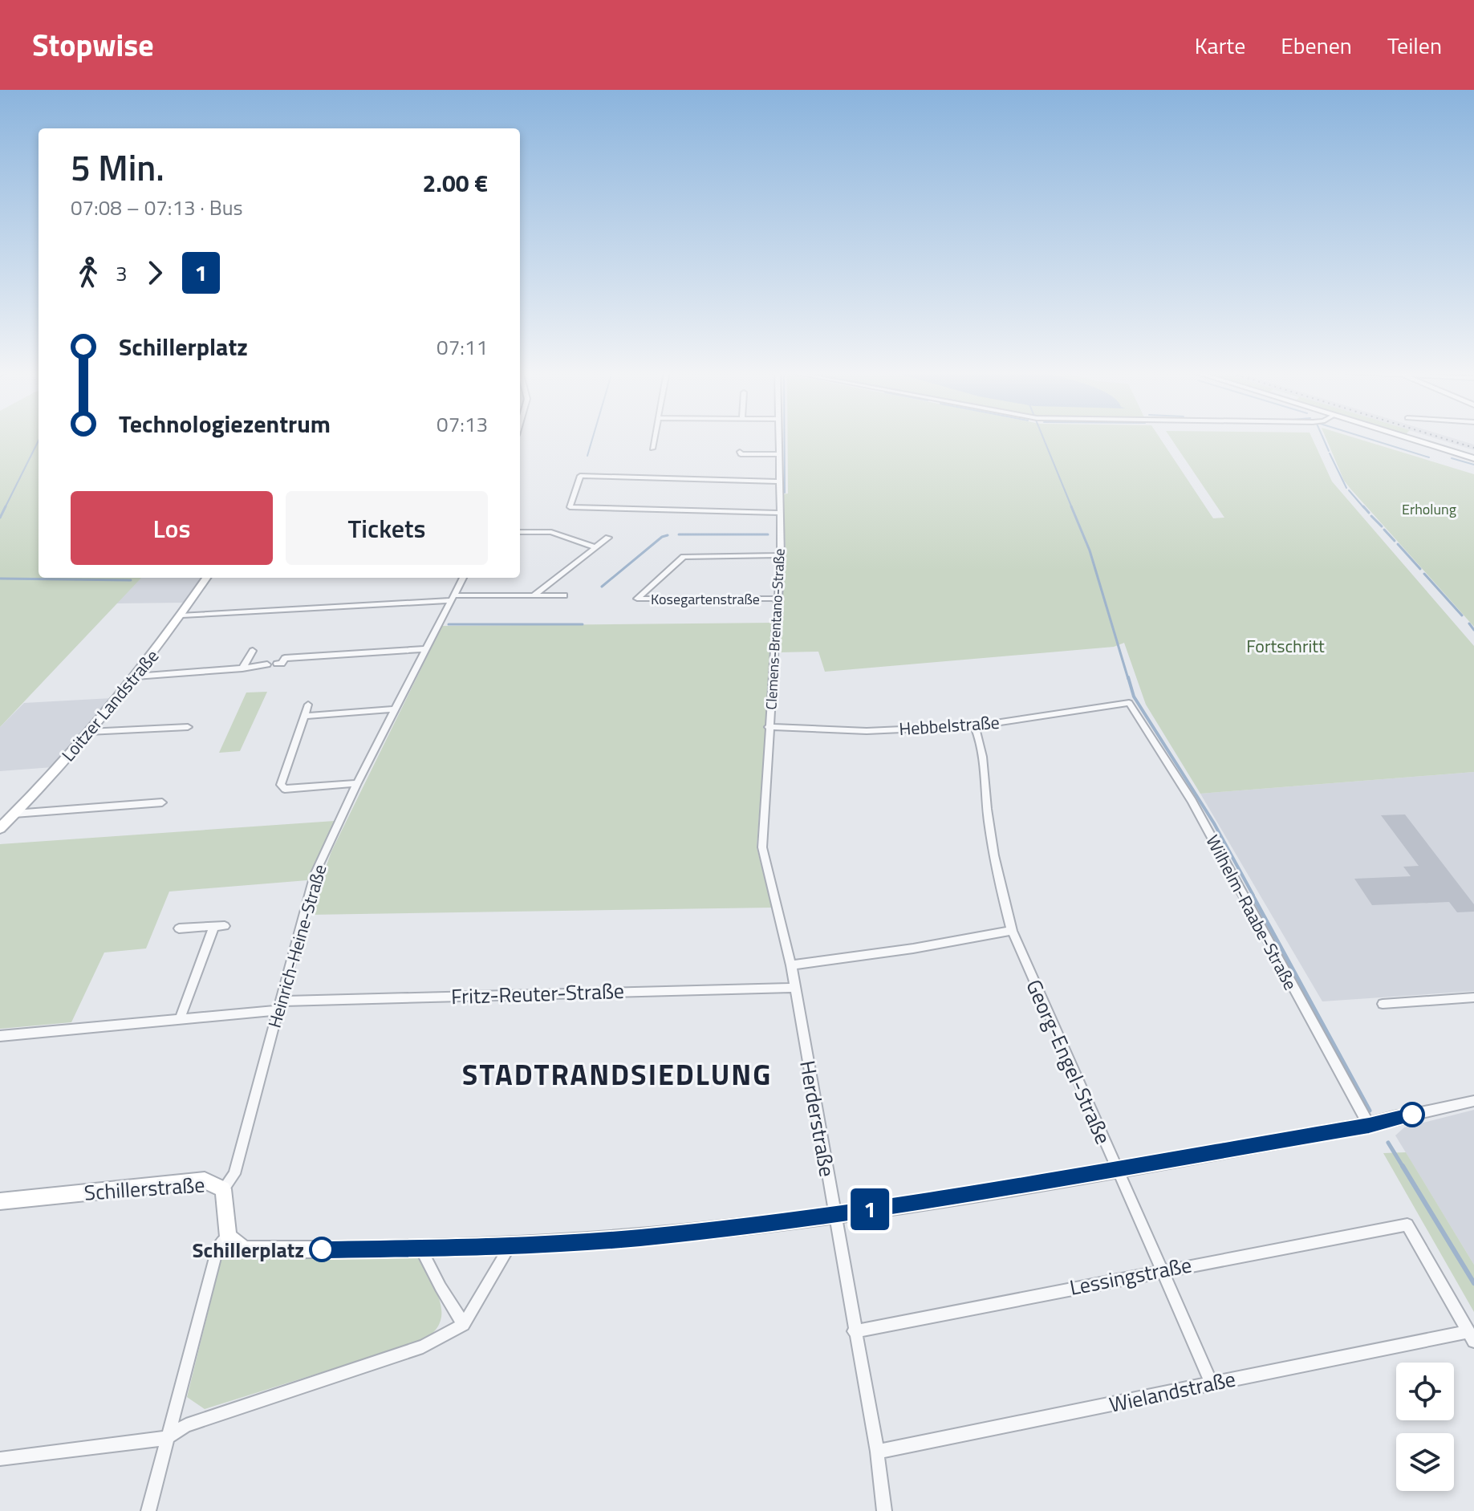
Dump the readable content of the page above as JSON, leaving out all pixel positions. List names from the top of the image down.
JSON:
{
  "streets": {
    "street": [
      "Kosegartenstraße",
      "Clemens-Brentano-Straße",
      "Loitzer Landstraße",
      "Hebbelstraße",
      "Wilhelm-Raabe-Straße",
      "Heinrich-Heine-Straße",
      "Fritz-Reuter-Straße",
      "Georg-Engel-Straße",
      "Herderstraße",
      "Schillerstraße",
      "Lessingstraße",
      "Wielandstraße"
    ]
  },
  "crossings": [
    ["Kosegartenstraße", "Clemens-Brentano-Straße"],
    ["Clemens-Brentano-Straße", "Hebbelstraße"],
    ["Clemens-Brentano-Straße", "Herderstraße"],
    ["Hebbelstraße", "Wilhelm-Raabe-Straße"],
    ["Hebbelstraße", "Georg-Engel-Straße"],
    ["Hebbelstraße", "Herderstraße"],
    ["Heinrich-Heine-Straße", "Fritz-Reuter-Straße"],
    ["Heinrich-Heine-Straße", "Schillerstraße"],
    ["Fritz-Reuter-Straße", "Herderstraße"],
    ["Georg-Engel-Straße", "Lessingstraße"],
    ["Georg-Engel-Straße", "Wielandstraße"],
    ["Herderstraße", "Lessingstraße"],
    ["Herderstraße", "Wielandstraße"],
    ["Lessingstraße", "Wielandstraße"]
  ],
  "districts": ["STADTRANDSIEDLUNG"],
  "parks": ["Erholung", "Fortschritt"],
  "places": ["Schillerplatz"],
  "lines": ["bus line 1"],
  "page": {
    "header": "Stopwise",
    "nav": ["Karte", "Ebenen", "Teilen"],
    "on_map": "1",
    "heading": ["5 Min.", "07:08 – 07:13 · Bus", "2.00 €"],
    "legs": ["3", "1"],
    "list": [
      {
        "name": "Schillerplatz",
        "value": "07:11"
      },
      {
        "name": "Technologiezentrum",
        "value": "07:13"
      }
    ],
    "buttons": ["Los", "Tickets"]
  }
}
